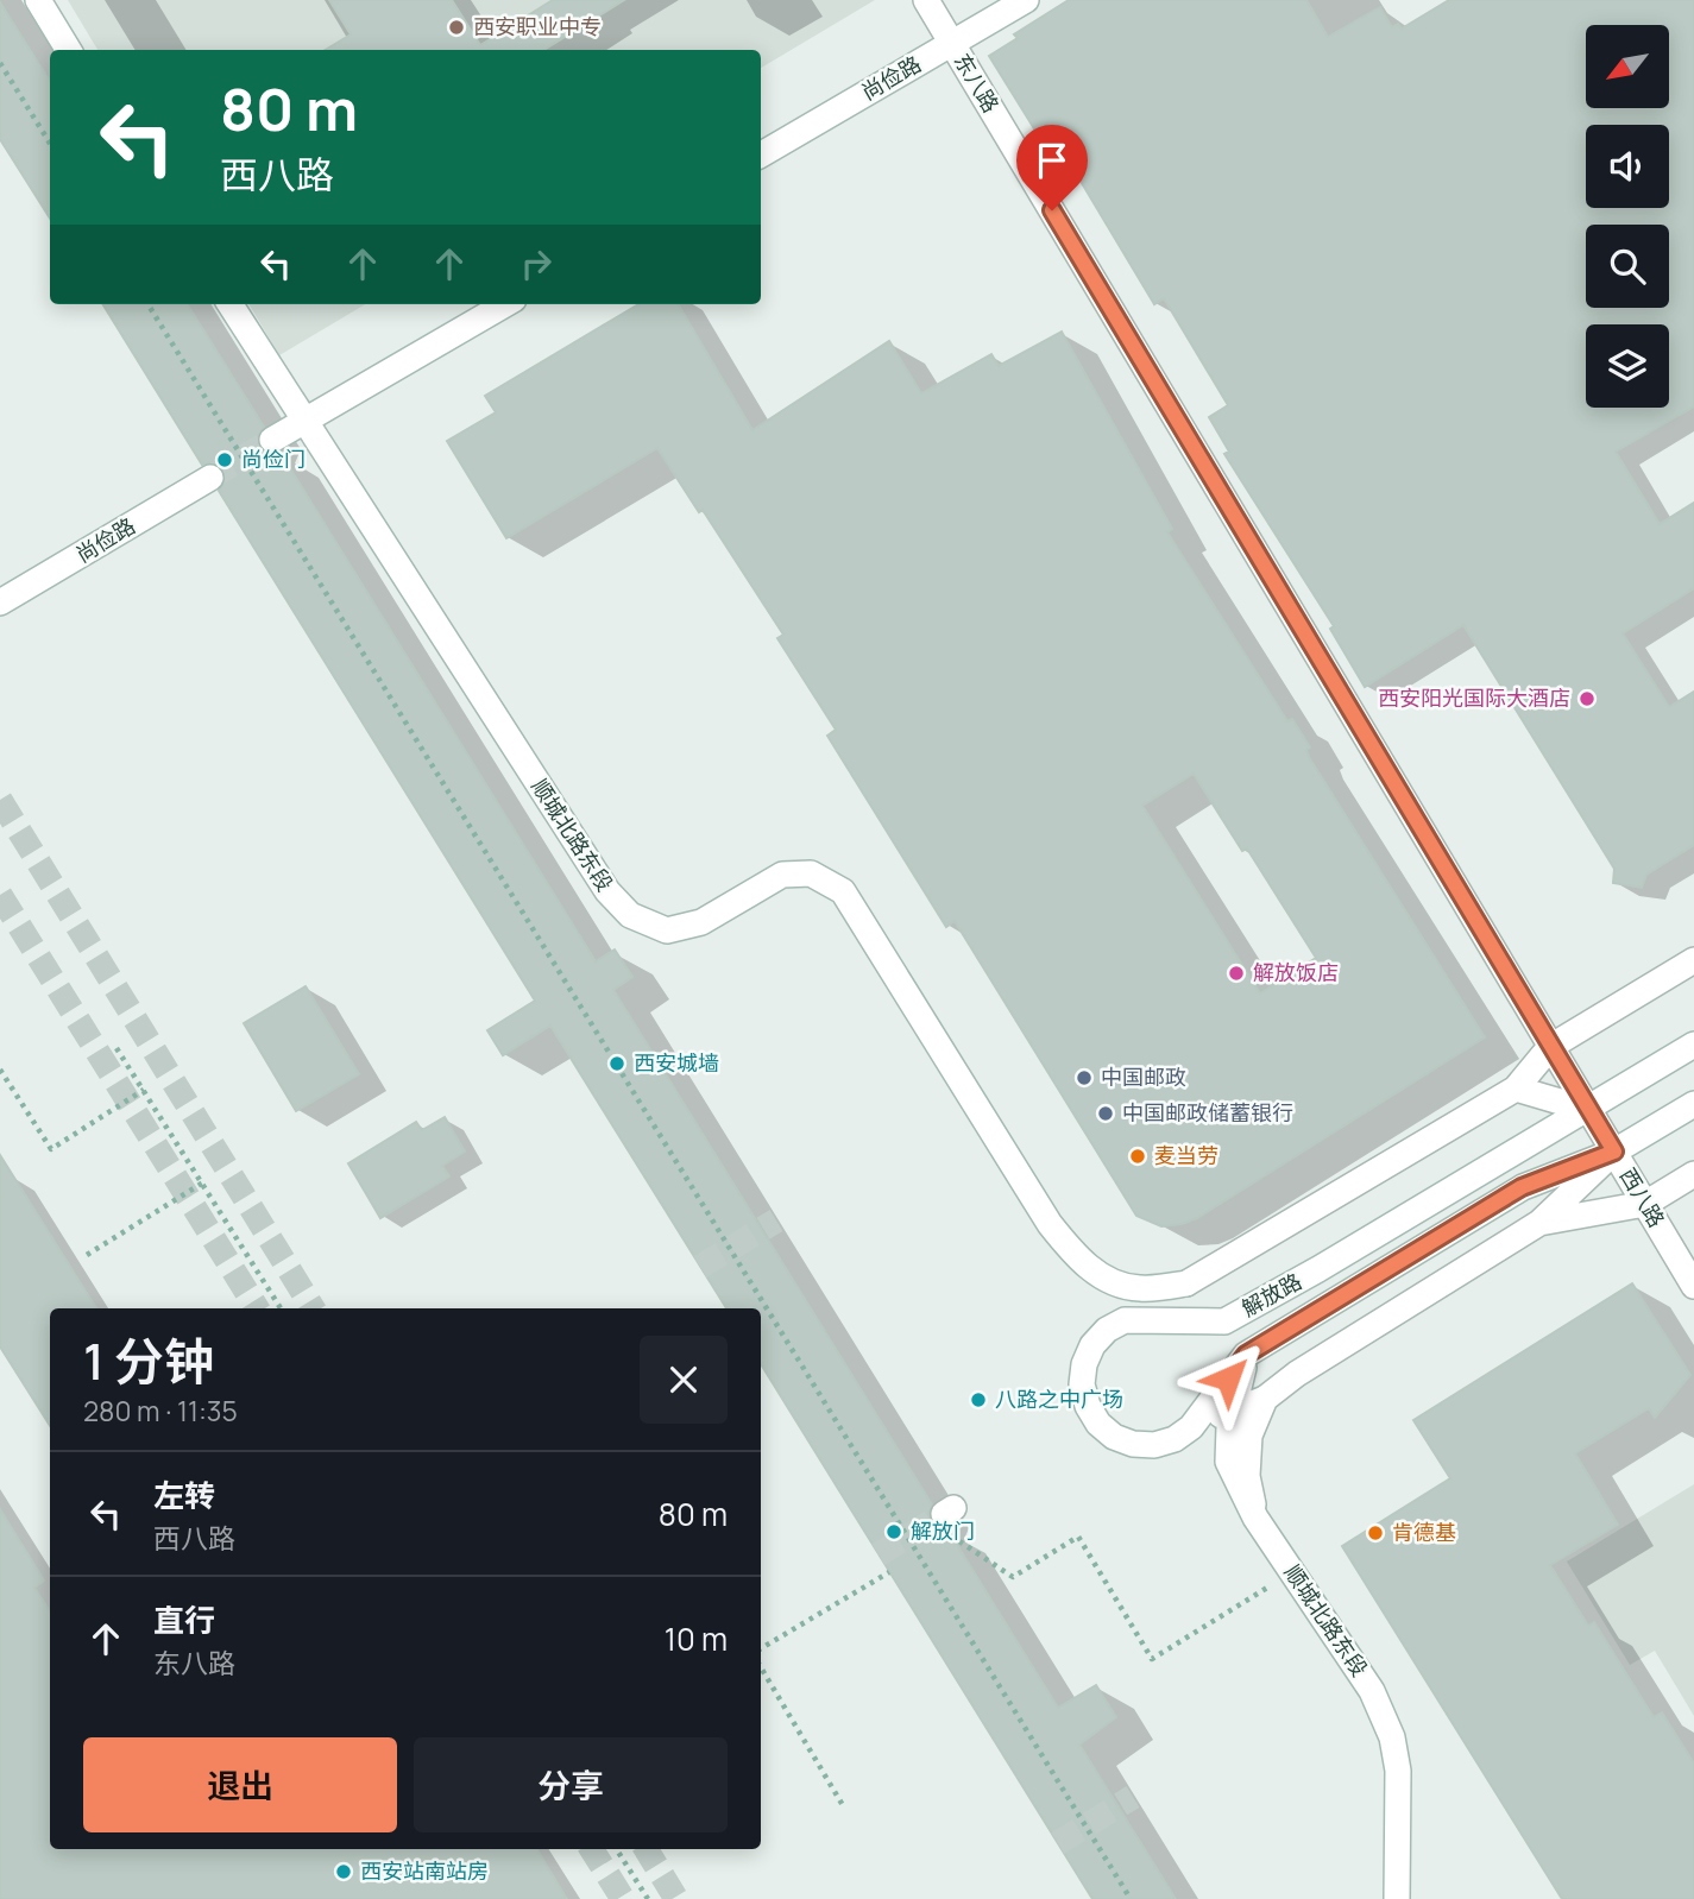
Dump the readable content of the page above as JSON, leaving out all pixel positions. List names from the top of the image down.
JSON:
{
  "streets": {
    "street": [
      "尚俭路",
      "东八路",
      "顺城北路东段",
      "西八路",
      "解放路"
    ]
  },
  "crossings": [
    ["尚俭路", "东八路"],
    ["东八路", "西八路"],
    ["东八路", "解放路"],
    ["顺城北路东段", "解放路"],
    ["西八路", "解放路"]
  ],
  "places": [
    "西安职业中专",
    "尚俭门",
    "西安阳光国际大酒店",
    "解放饭店",
    "西安城墙",
    "中国邮政",
    "中国邮政储蓄银行",
    "麦当劳",
    "八路之中广场",
    "解放门",
    "肯德基",
    "西安站南站房"
  ],
  "north": "bottom left",
  "page": {
    "turn": ["80 m", "西八路"],
    "heading": ["1 分钟", "280 m · 11:35"],
    "list": [
      {
        "name": "左转",
        "note": "西八路",
        "value": "80 m"
      },
      {
        "name": "直行",
        "note": "东八路",
        "value": "10 m"
      }
    ],
    "buttons": ["退出", "分享"]
  }
}
